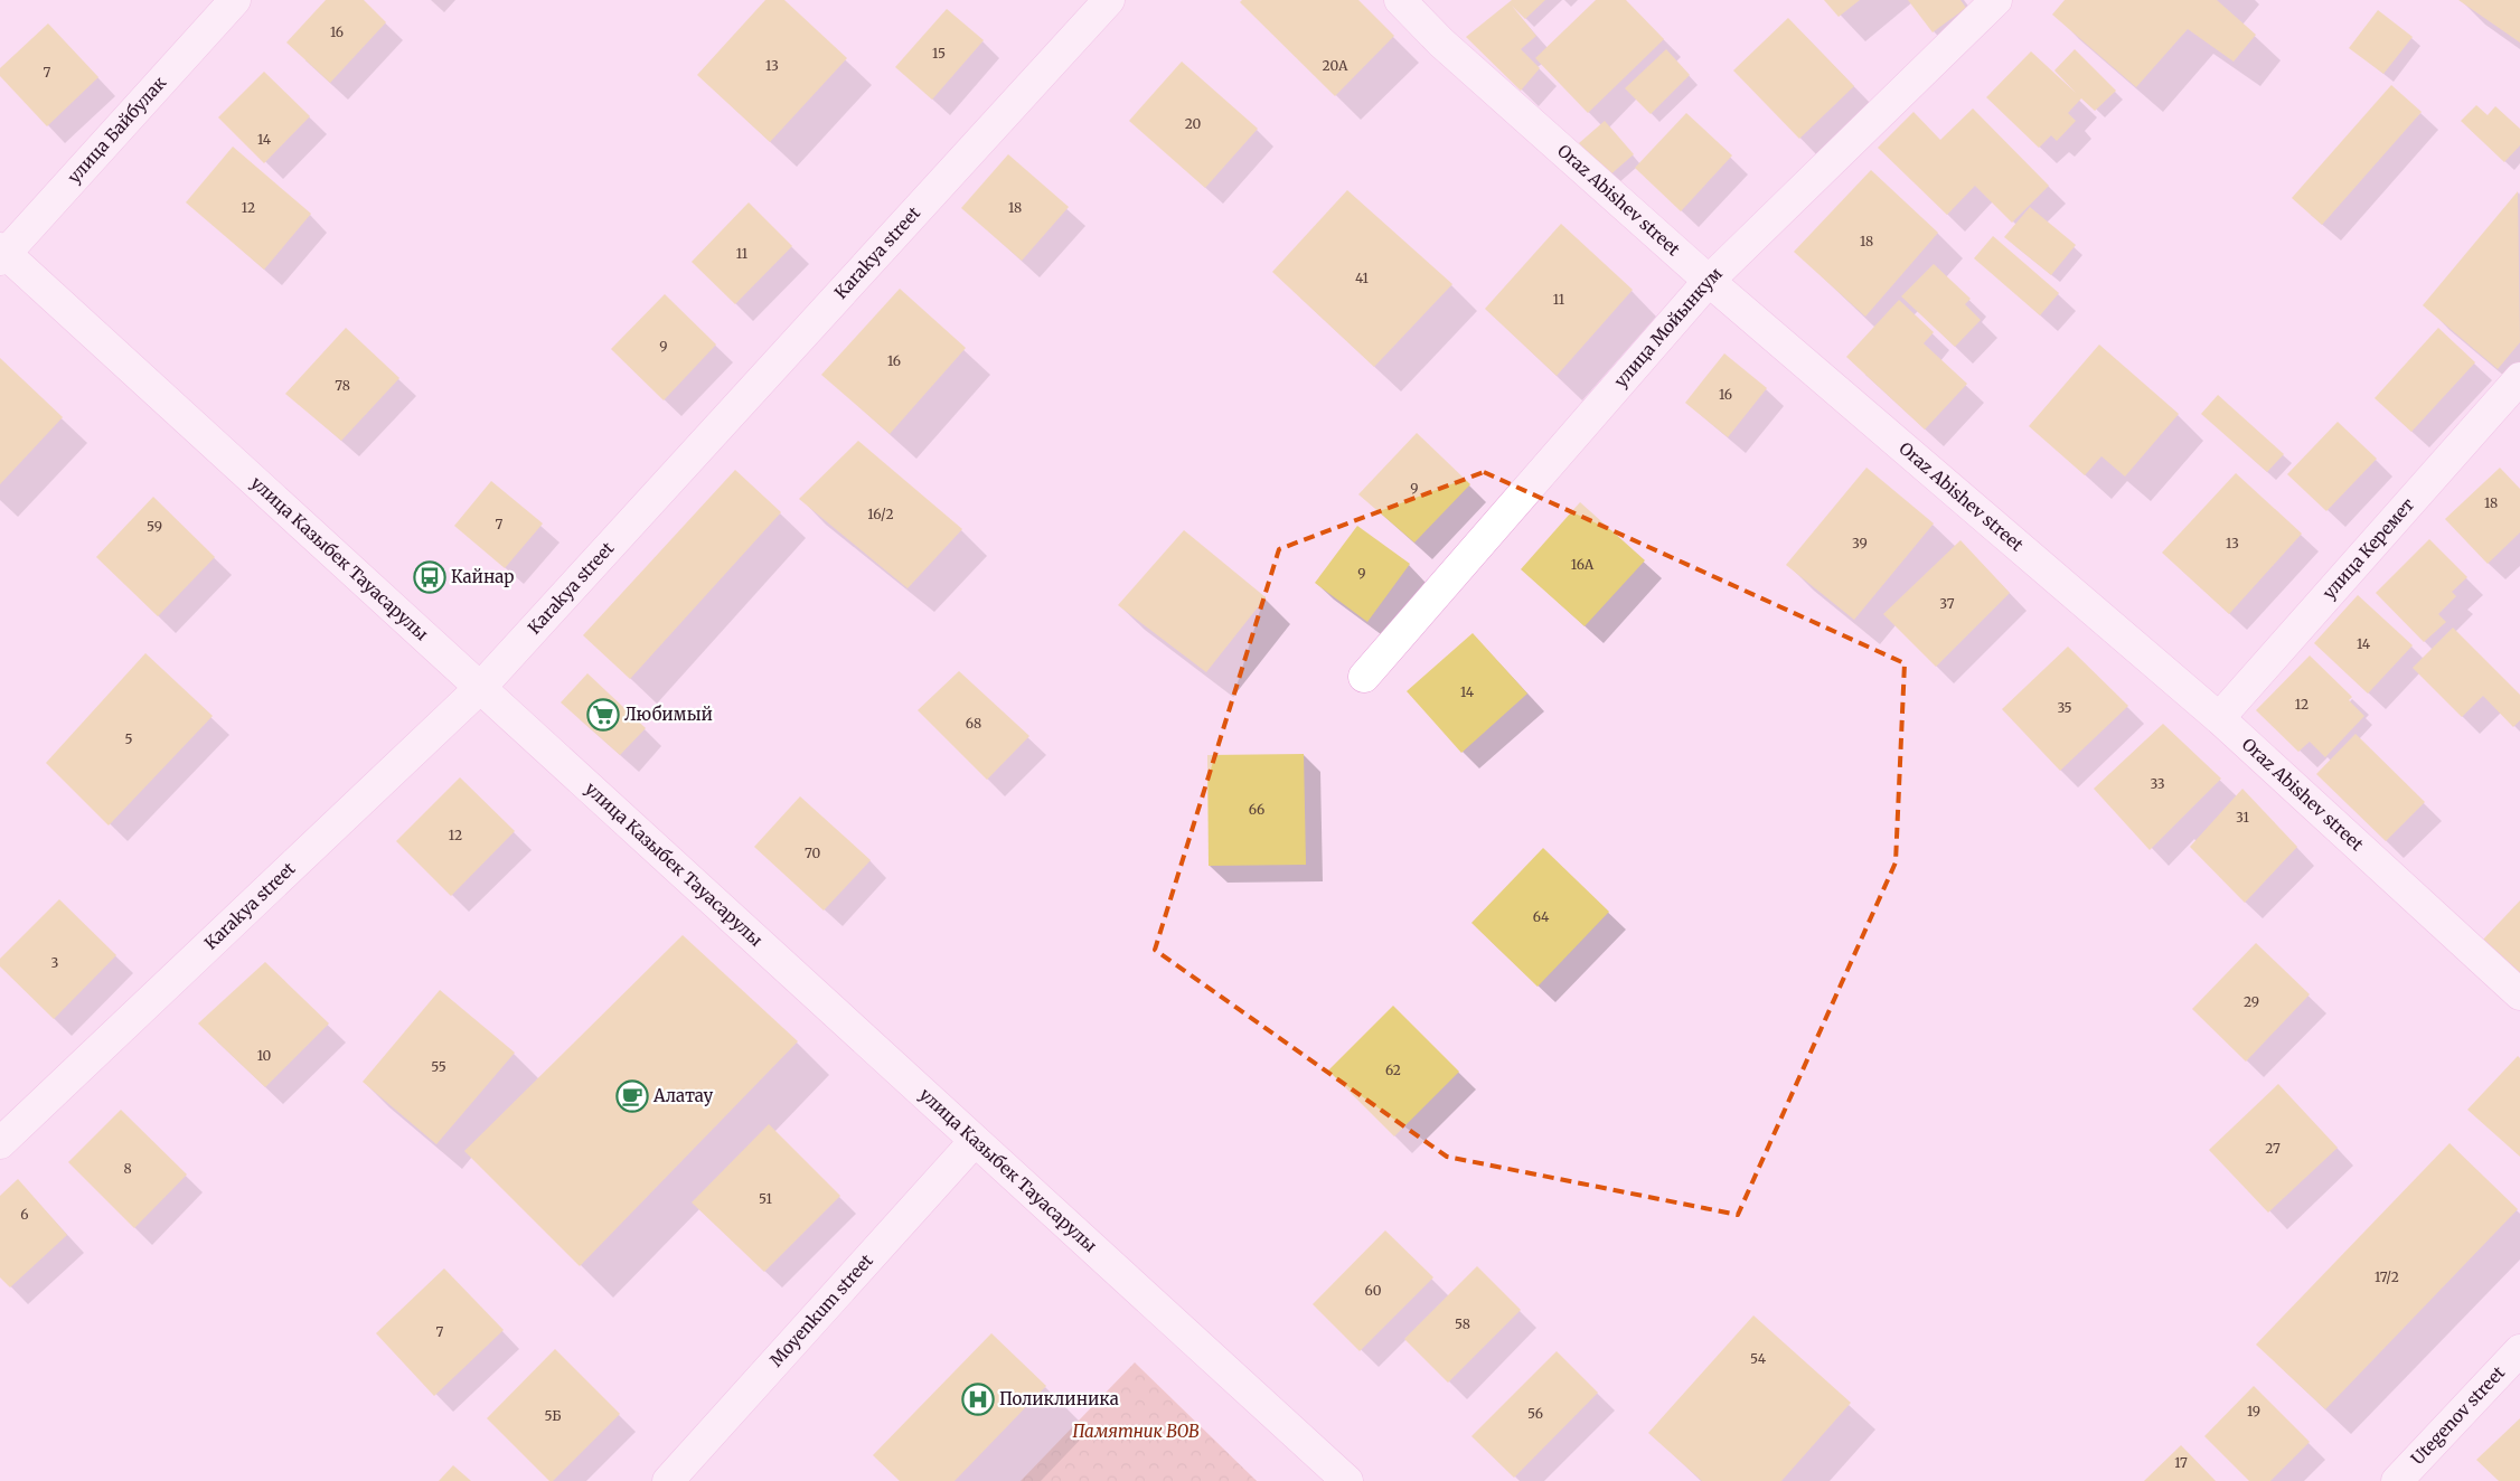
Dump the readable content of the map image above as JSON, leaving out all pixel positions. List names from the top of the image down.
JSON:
{
  "streets": {
    "street": [
      "улица Байбулак",
      "Oraz Abishev street",
      "Karakya street",
      "улица Мойынкум",
      "улица Керемет",
      "улица Казыбек Тауасарулы",
      "Moyenkum street",
      "Utegenov street"
    ]
  },
  "crossings": [
    ["улица Байбулак", "улица Казыбек Тауасарулы"],
    ["Oraz Abishev street", "улица Мойынкум"],
    ["Oraz Abishev street", "улица Керемет"],
    ["Karakya street", "улица Казыбек Тауасарулы"],
    ["улица Казыбек Тауасарулы", "Moyenkum street"]
  ],
  "parks": ["Памятник ВОВ"],
  "places": {
    "bus stop": ["Кайнар"],
    "supermarket": ["Любимый"],
    "cafe": ["Алатау"],
    "hospital": ["Поликлиника"]
  },
  "house_numbers": [
    "16",
    "15",
    "13",
    "20А",
    "7",
    "20",
    "14",
    "12",
    "18",
    "18",
    "11",
    "41",
    "11",
    "9",
    "16",
    "78",
    "16",
    "9",
    "18",
    "16/2",
    "7",
    "59",
    "39",
    "13",
    "16А",
    "9",
    "37",
    "14",
    "14",
    "12",
    "35",
    "68",
    "5",
    "33",
    "66",
    "31",
    "12",
    "70",
    "64",
    "3",
    "29",
    "10",
    "55",
    "62",
    "27",
    "8",
    "51",
    "6",
    "17/2",
    "60",
    "58",
    "7",
    "54",
    "19",
    "56",
    "5Б",
    "17"
  ]
}
